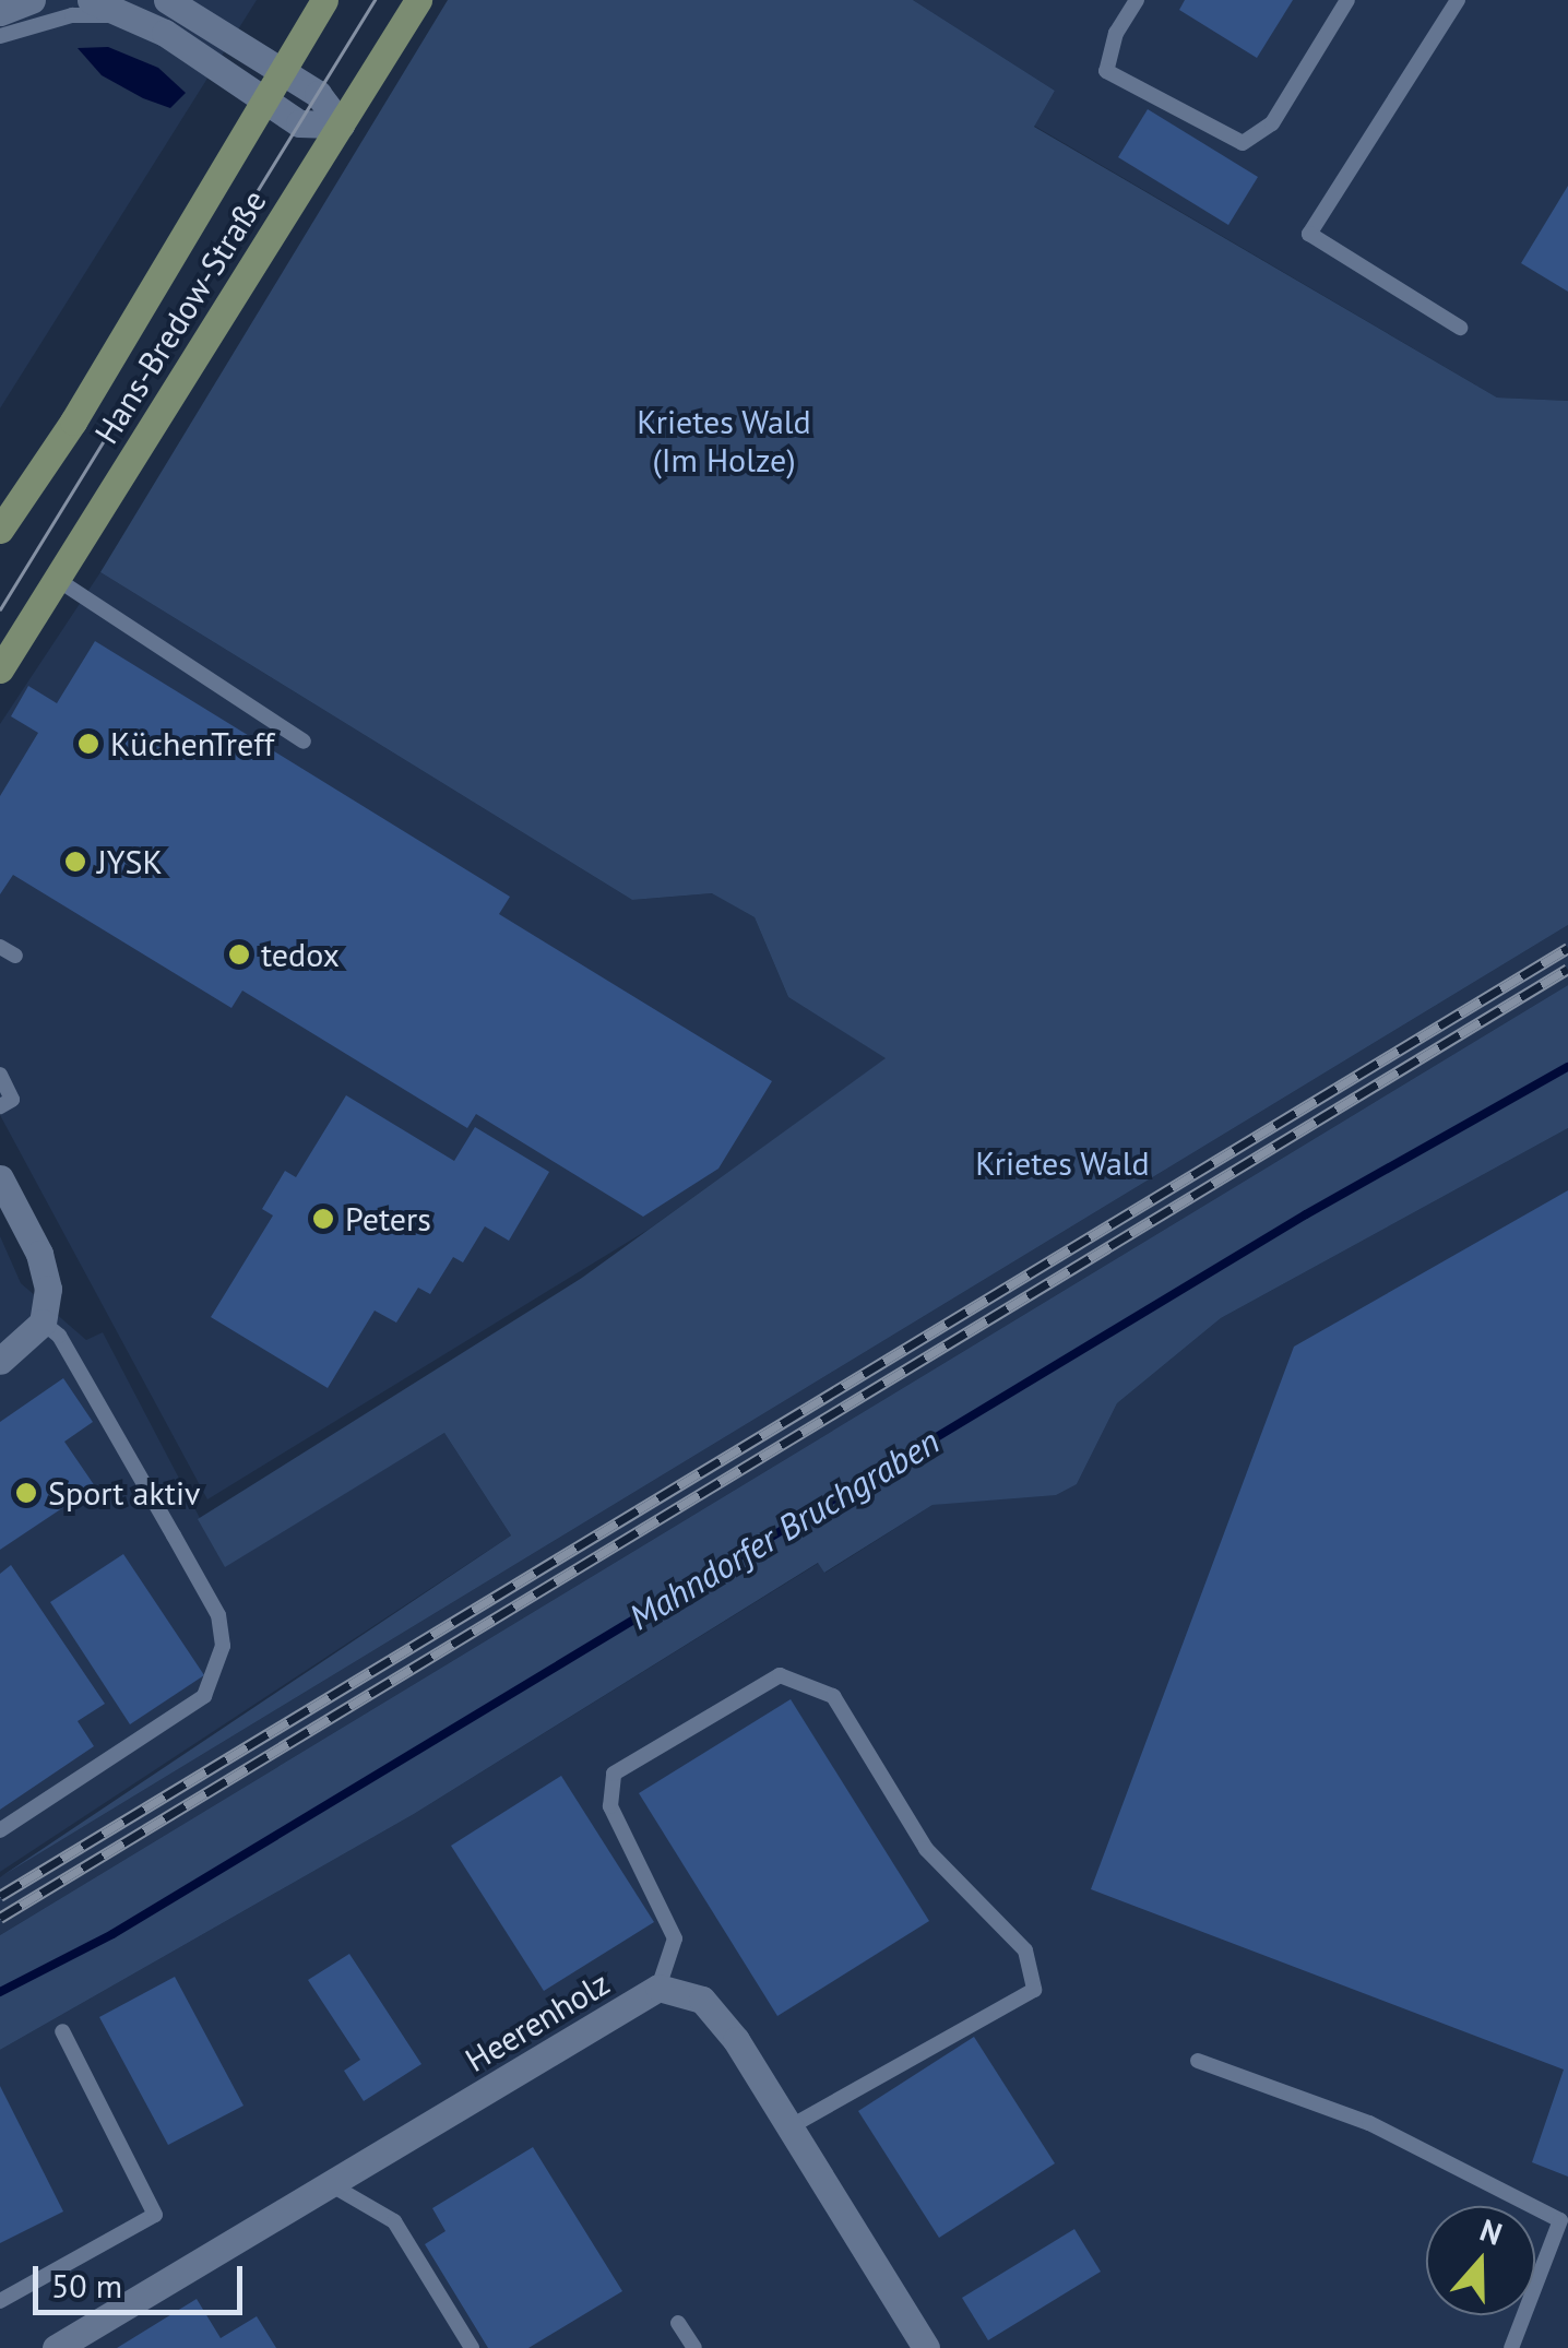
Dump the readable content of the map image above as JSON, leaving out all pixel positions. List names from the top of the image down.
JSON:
{
  "streets": {
    "main road": ["Hans-Bredow-Straße"],
    "street": ["Heerenholz"]
  },
  "water": ["Mahndorfer Bruchgraben"],
  "parks": ["Krietes Wald (Im Holze)", "Krietes Wald"],
  "places": [
    "KüchenTreff",
    "JYSK",
    "tedox",
    "Peters",
    "Sport aktiv"
  ],
  "scale_bar": "50 m",
  "north": "top"
}
